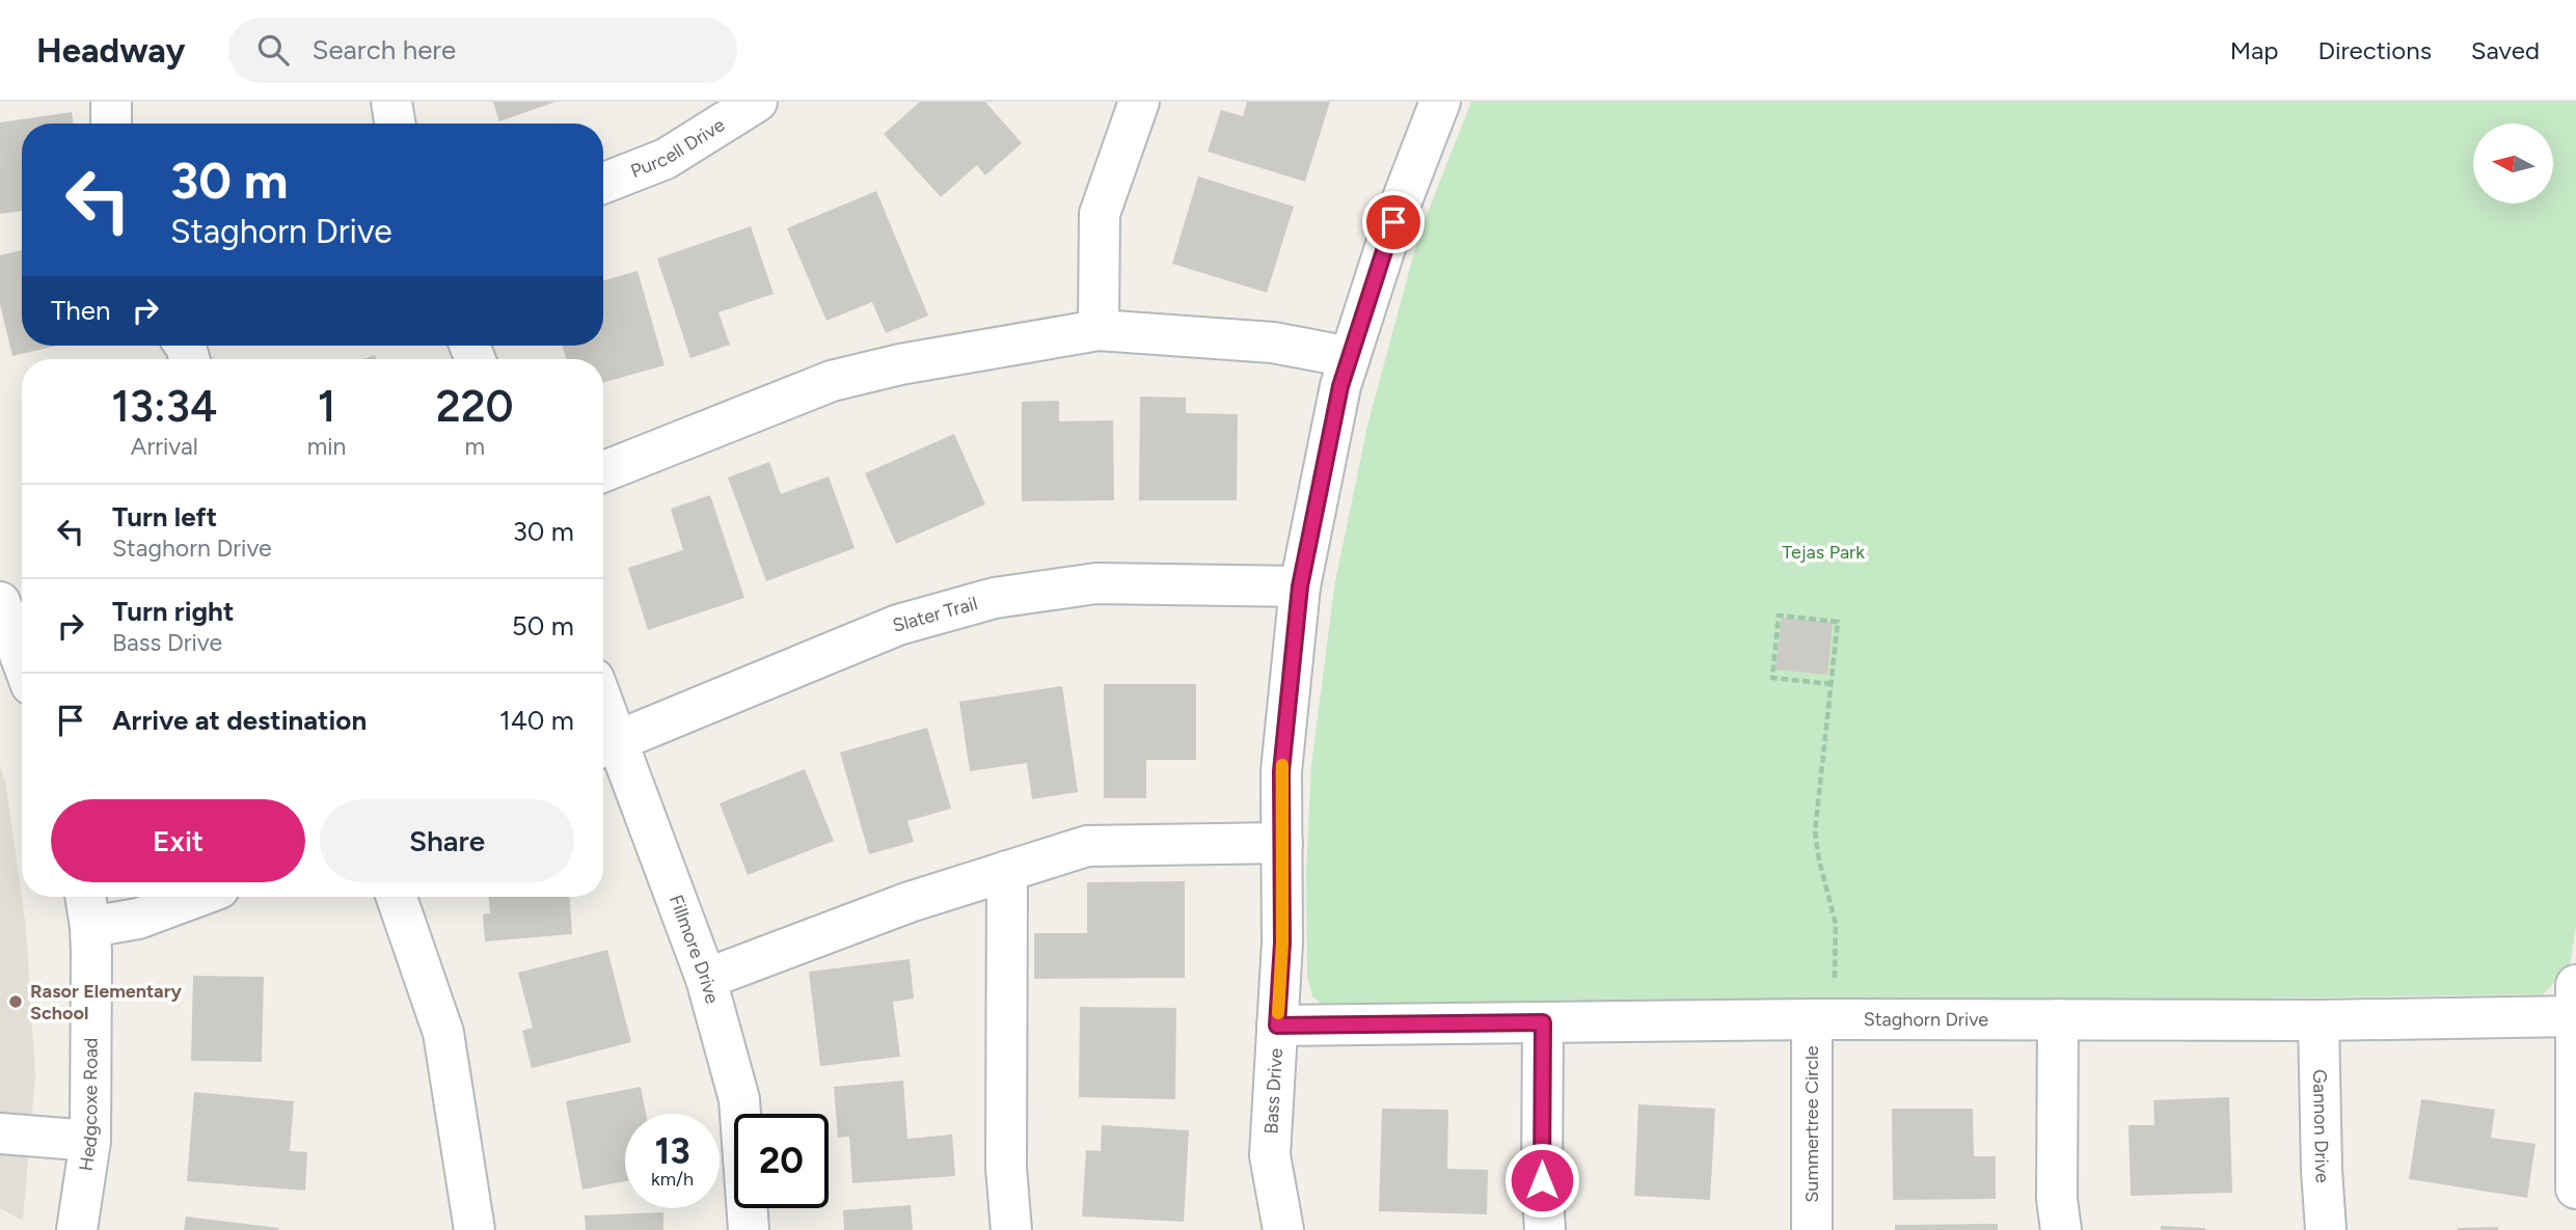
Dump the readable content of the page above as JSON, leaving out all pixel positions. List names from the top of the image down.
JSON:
{
  "streets": {
    "street": [
      "Purcell Drive",
      "Slater Trail",
      "Fillmore Drive",
      "Staghorn Drive",
      "Bass Drive",
      "Hedgcoxe Road",
      "Summertree Circle",
      "Gannon Drive"
    ]
  },
  "crossings": [
    ["Slater Trail", "Fillmore Drive"],
    ["Slater Trail", "Bass Drive"],
    ["Staghorn Drive", "Bass Drive"],
    ["Staghorn Drive", "Summertree Circle"],
    ["Staghorn Drive", "Gannon Drive"]
  ],
  "parks": ["Tejas Park"],
  "places": ["Rasor Elementary School"],
  "north": "left",
  "page": {
    "header": "Headway",
    "search": "Search here",
    "nav": ["Map", "Directions", "Saved"],
    "turn": ["30 m", "Staghorn Drive"],
    "then": "Then",
    "eta": [
      "13:34",
      "Arrival",
      "1",
      "min",
      "220",
      "m"
    ],
    "list": [
      {
        "name": "Turn left",
        "note": "Staghorn Drive",
        "value": "30 m"
      },
      {
        "name": "Turn right",
        "note": "Bass Drive",
        "value": "50 m"
      },
      {
        "name": "Arrive at destination",
        "value": "140 m"
      }
    ],
    "buttons": ["Exit", "Share"],
    "speed": "13 km/h",
    "limit": "20"
  }
}
